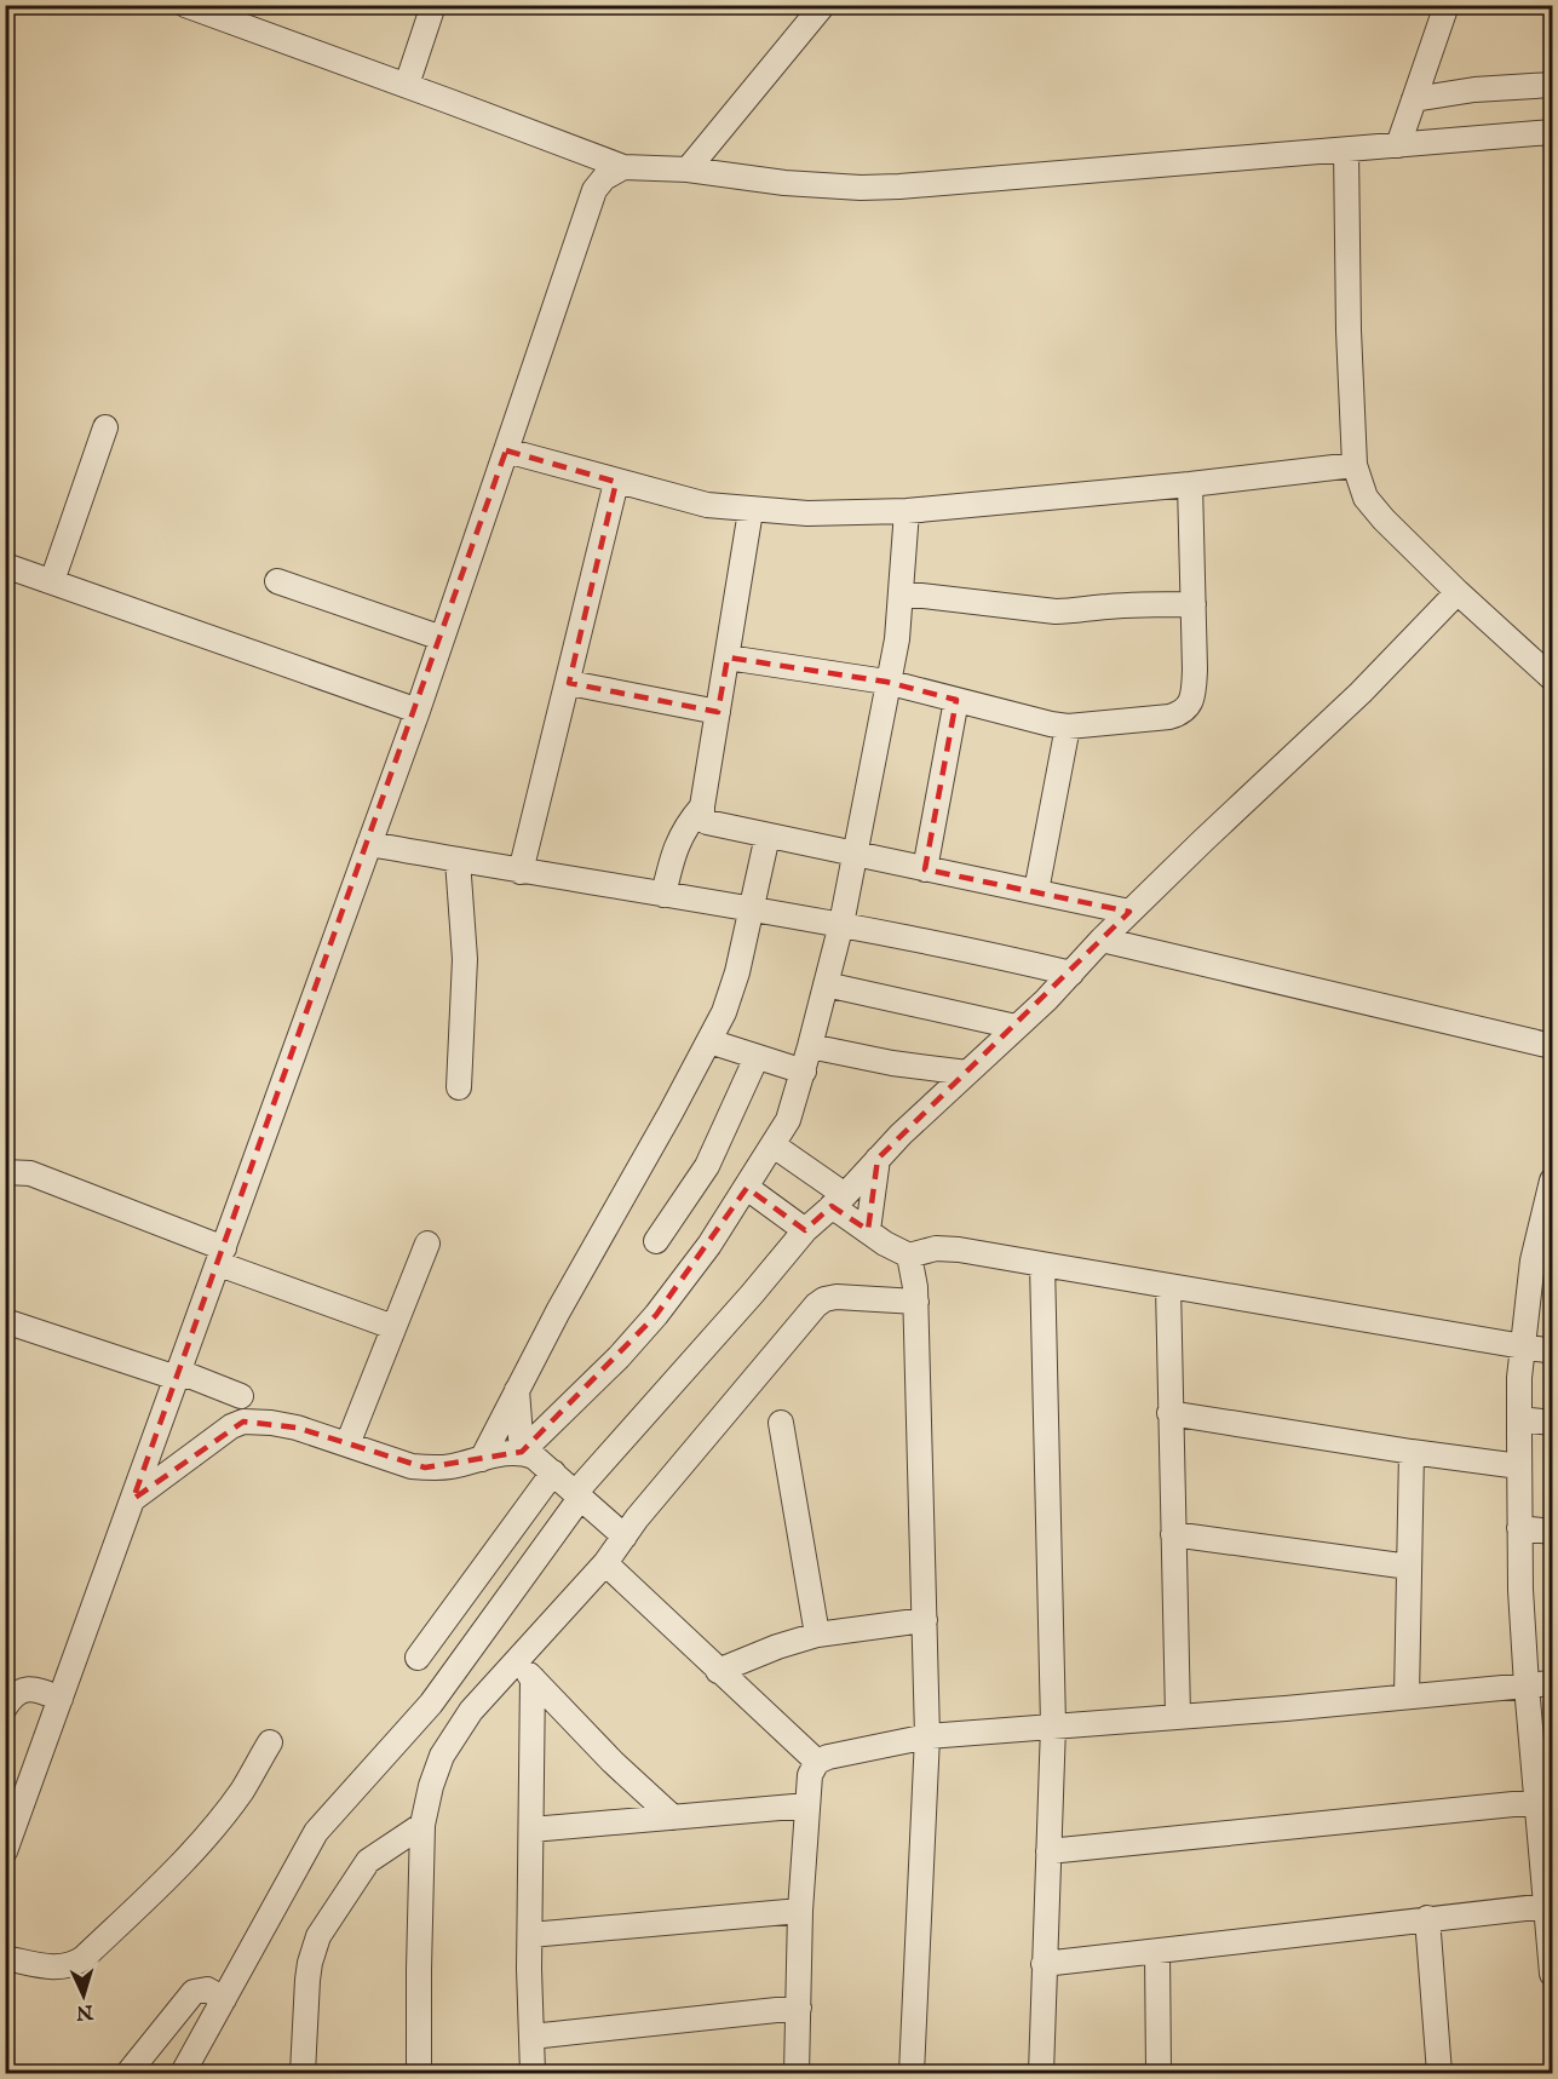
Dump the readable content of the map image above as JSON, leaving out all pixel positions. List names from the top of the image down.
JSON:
{
  "north": "bottom"
}
